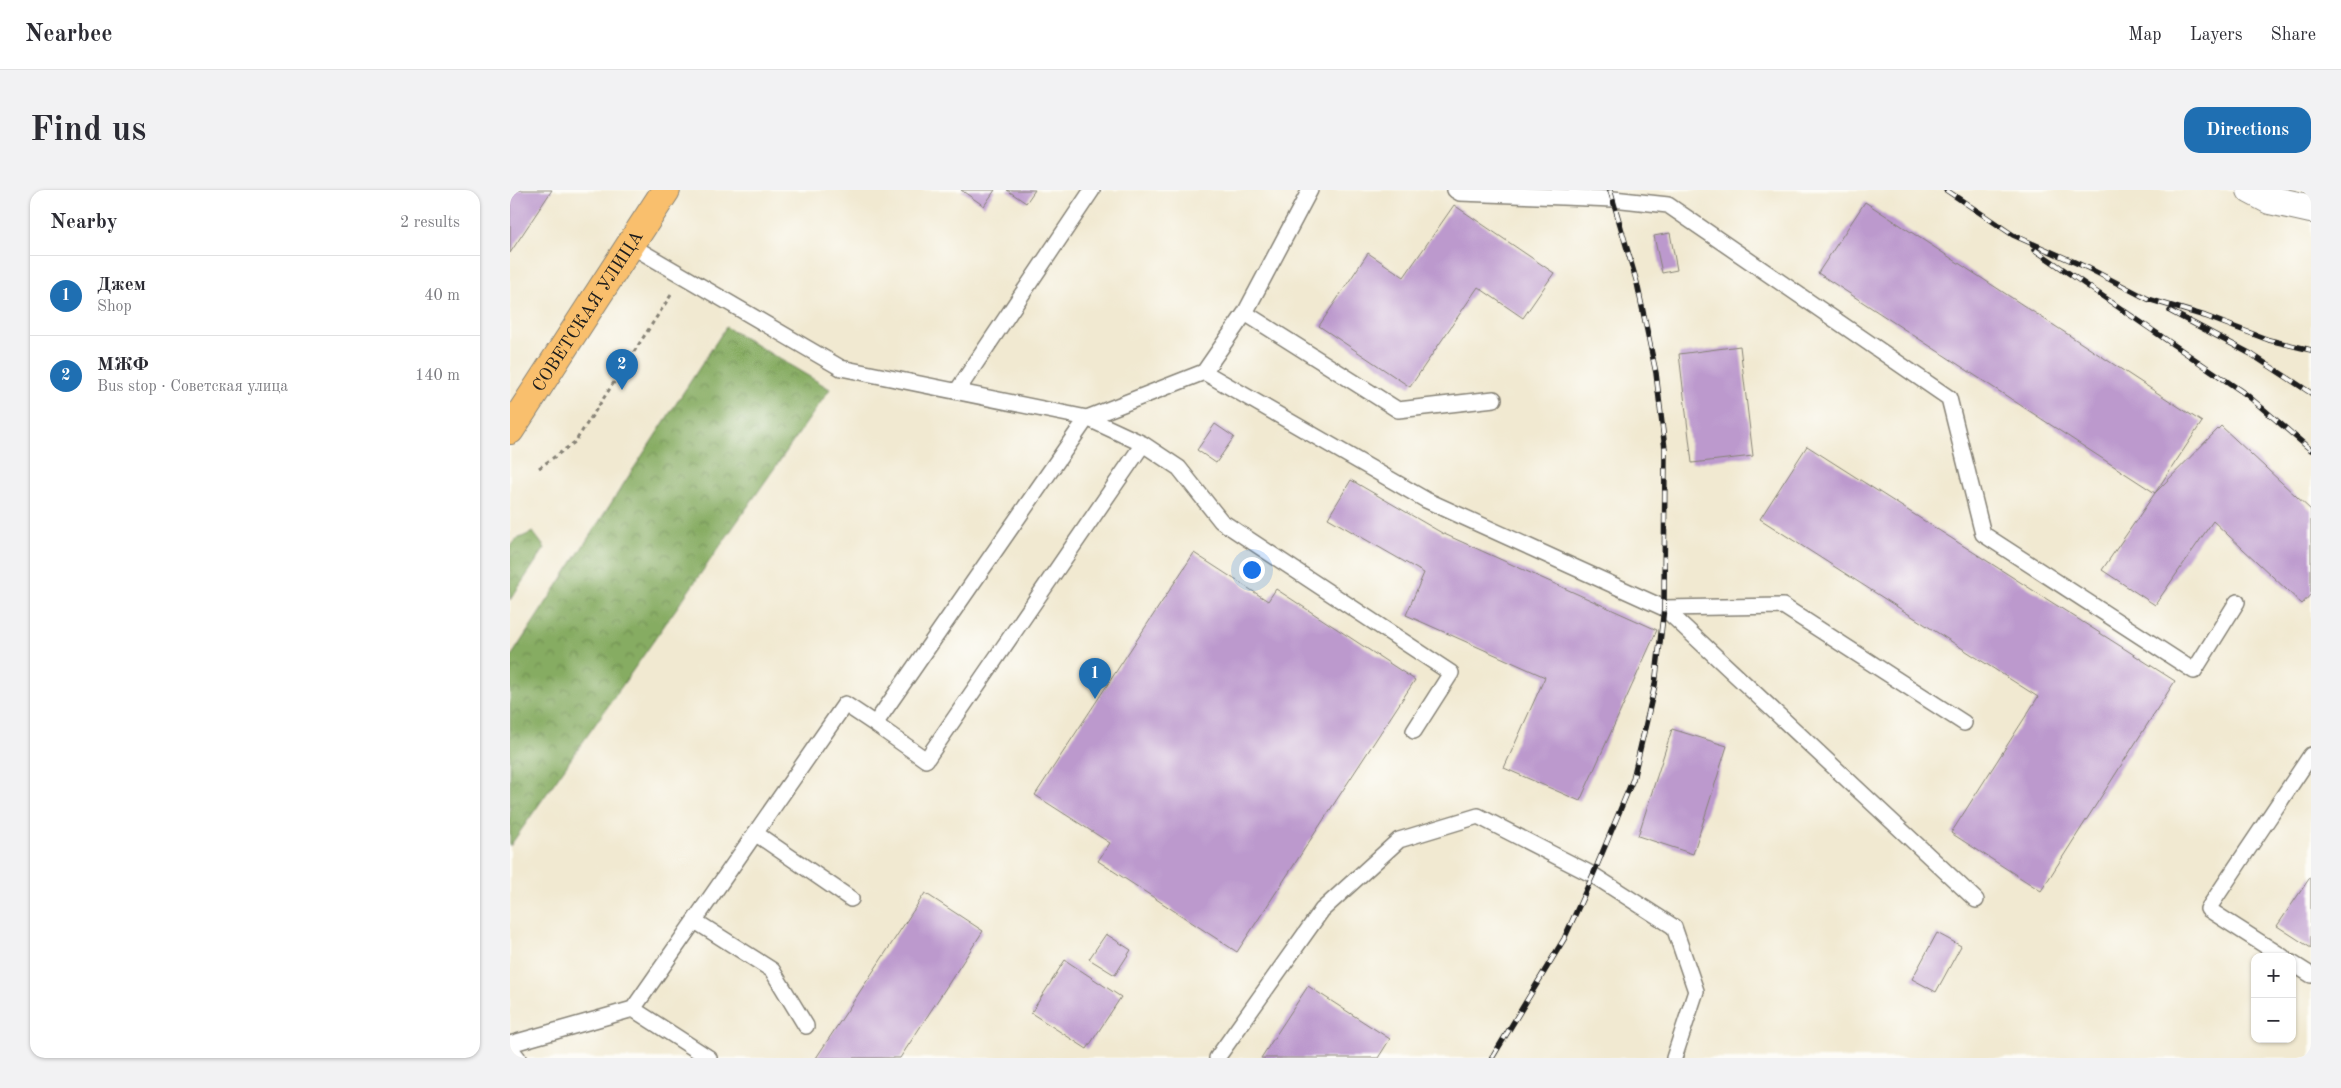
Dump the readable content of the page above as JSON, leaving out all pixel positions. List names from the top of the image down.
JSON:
{
  "streets": {
    "main road": ["СОВЕТСКАЯ УЛИЦА"]
  },
  "page": {
    "header": "Nearbee",
    "nav": ["Map", "Layers", "Share"],
    "buttons": "Directions",
    "title": "Find us",
    "heading": ["Nearby", "2 results"],
    "list": [
      {
        "mark": "1",
        "name": "Джем",
        "note": "Shop",
        "value": "40 m"
      },
      {
        "mark": "2",
        "name": "МЖФ",
        "note": "Bus stop · Советская улица",
        "value": "140 m"
      }
    ],
    "pins": ["2", "1"],
    "map_buttons": ["+", "−"]
  }
}
